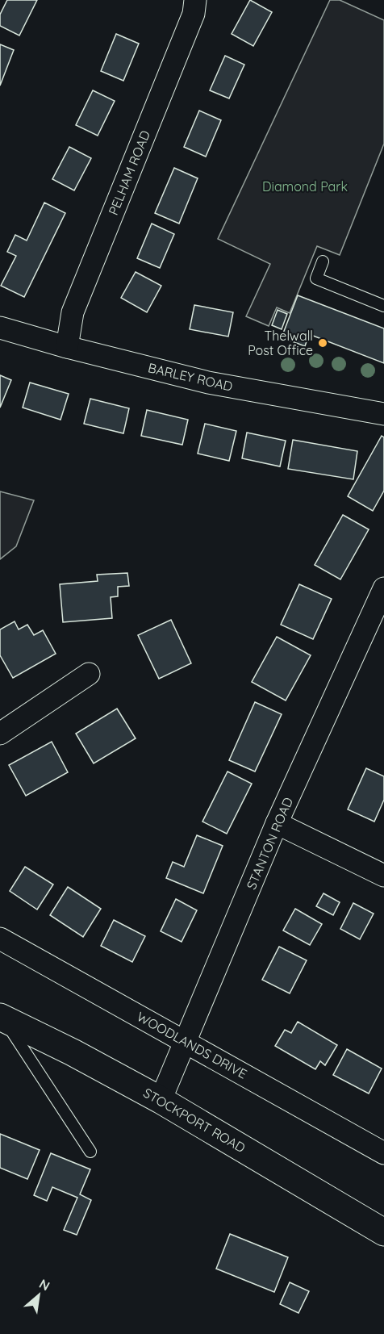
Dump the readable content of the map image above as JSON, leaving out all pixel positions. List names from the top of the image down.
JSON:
{
  "streets": {
    "main road": ["STOCKPORT ROAD"],
    "street": [
      "PELHAM ROAD",
      "BARLEY ROAD",
      "STANTON ROAD",
      "WOODLANDS DRIVE"
    ]
  },
  "crossings": [
    ["PELHAM ROAD", "BARLEY ROAD"],
    ["STANTON ROAD", "WOODLANDS DRIVE"],
    ["STANTON ROAD", "STOCKPORT ROAD"]
  ],
  "parks": ["Diamond Park"],
  "places": ["Thelwall Post Office"],
  "north": "top right"
}
